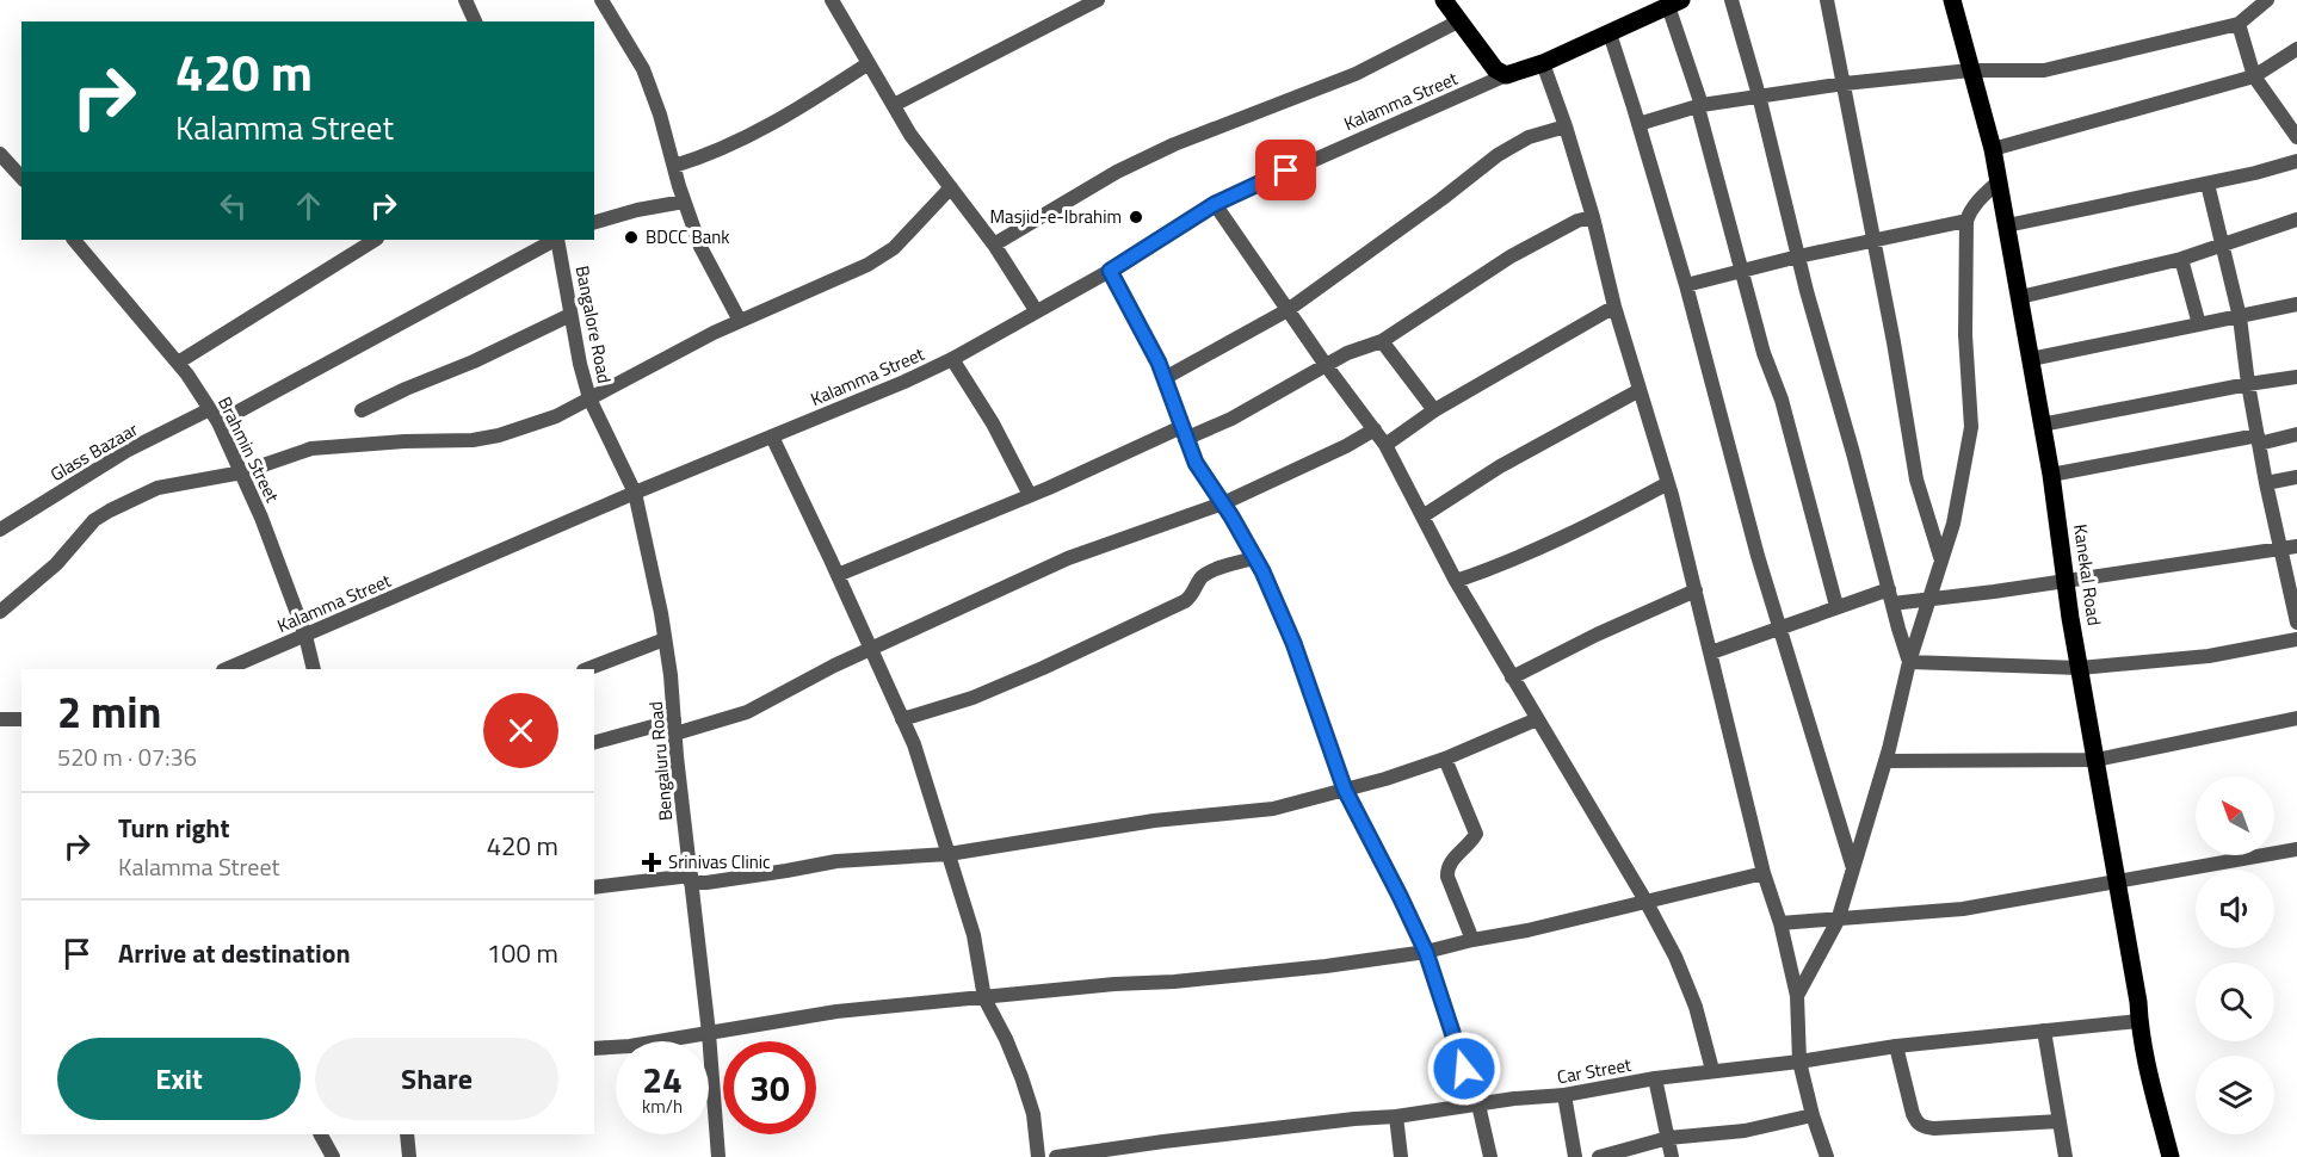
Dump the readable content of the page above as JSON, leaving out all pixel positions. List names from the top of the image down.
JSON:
{
  "streets": {
    "main road": ["Kanekal Road"],
    "street": [
      "Kalamma Street",
      "Bangalore Road",
      "Brahmin Street",
      "Glass Bazaar",
      "Bengaluru Road",
      "Car Street"
    ]
  },
  "crossings": [
    ["Kalamma Street", "Bangalore Road"],
    ["Kalamma Street", "Brahmin Street"],
    ["Kalamma Street", "Bengaluru Road"],
    ["Bangalore Road", "Bengaluru Road"],
    ["Brahmin Street", "Glass Bazaar"],
    ["Kanekal Road", "Car Street"]
  ],
  "places": {
    "other": ["Masjid-e-Ibrahim", "BDCC Bank"],
    "health": ["Srinivas Clinic"]
  },
  "north": "top left",
  "page": {
    "turn": ["420 m", "Kalamma Street"],
    "heading": ["2 min", "520 m · 07:36"],
    "list": [
      {
        "name": "Turn right",
        "note": "Kalamma Street",
        "value": "420 m"
      },
      {
        "name": "Arrive at destination",
        "value": "100 m"
      }
    ],
    "buttons": ["Exit", "Share"],
    "speed": "24 km/h",
    "limit": "30"
  }
}
